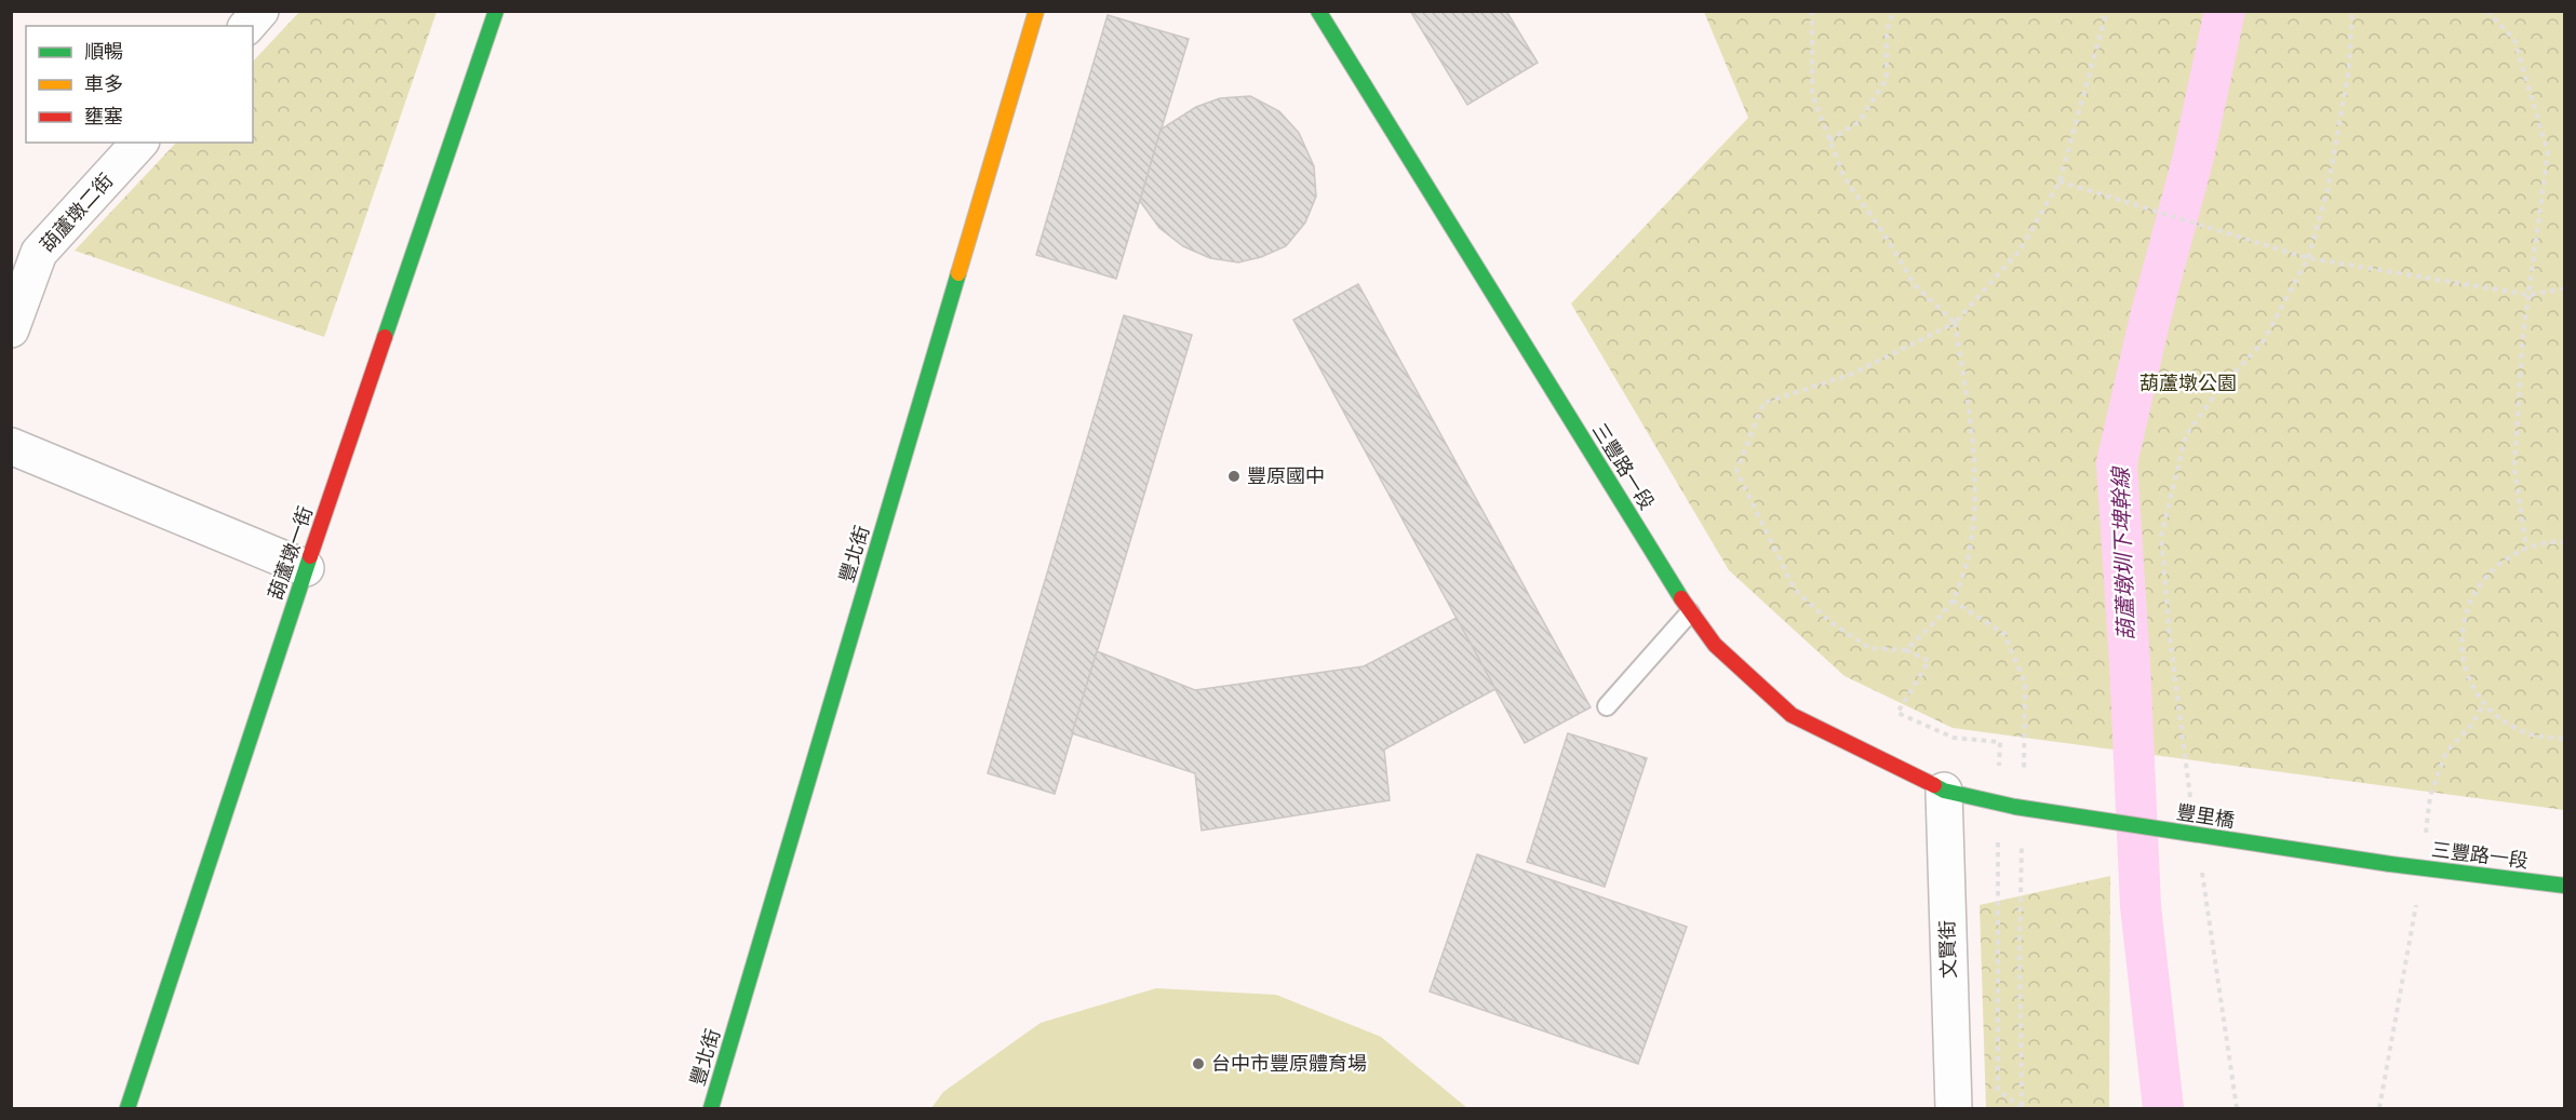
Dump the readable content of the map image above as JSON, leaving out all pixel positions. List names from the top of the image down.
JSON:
{
  "streets": {
    "street": [
      "葫蘆墩二街",
      "三豐路一段",
      "葫蘆墩一街",
      "豐北街",
      "豐里橋",
      "文賢街"
    ]
  },
  "crossings": [
    ["三豐路一段", "豐里橋"],
    ["三豐路一段", "文賢街"]
  ],
  "water": ["葫蘆墩圳下埤幹線"],
  "parks": ["葫蘆墩公園"],
  "places": ["豐原國中", "台中市豐原體育場"],
  "legend": ["順暢", "車多", "壅塞"]
}
